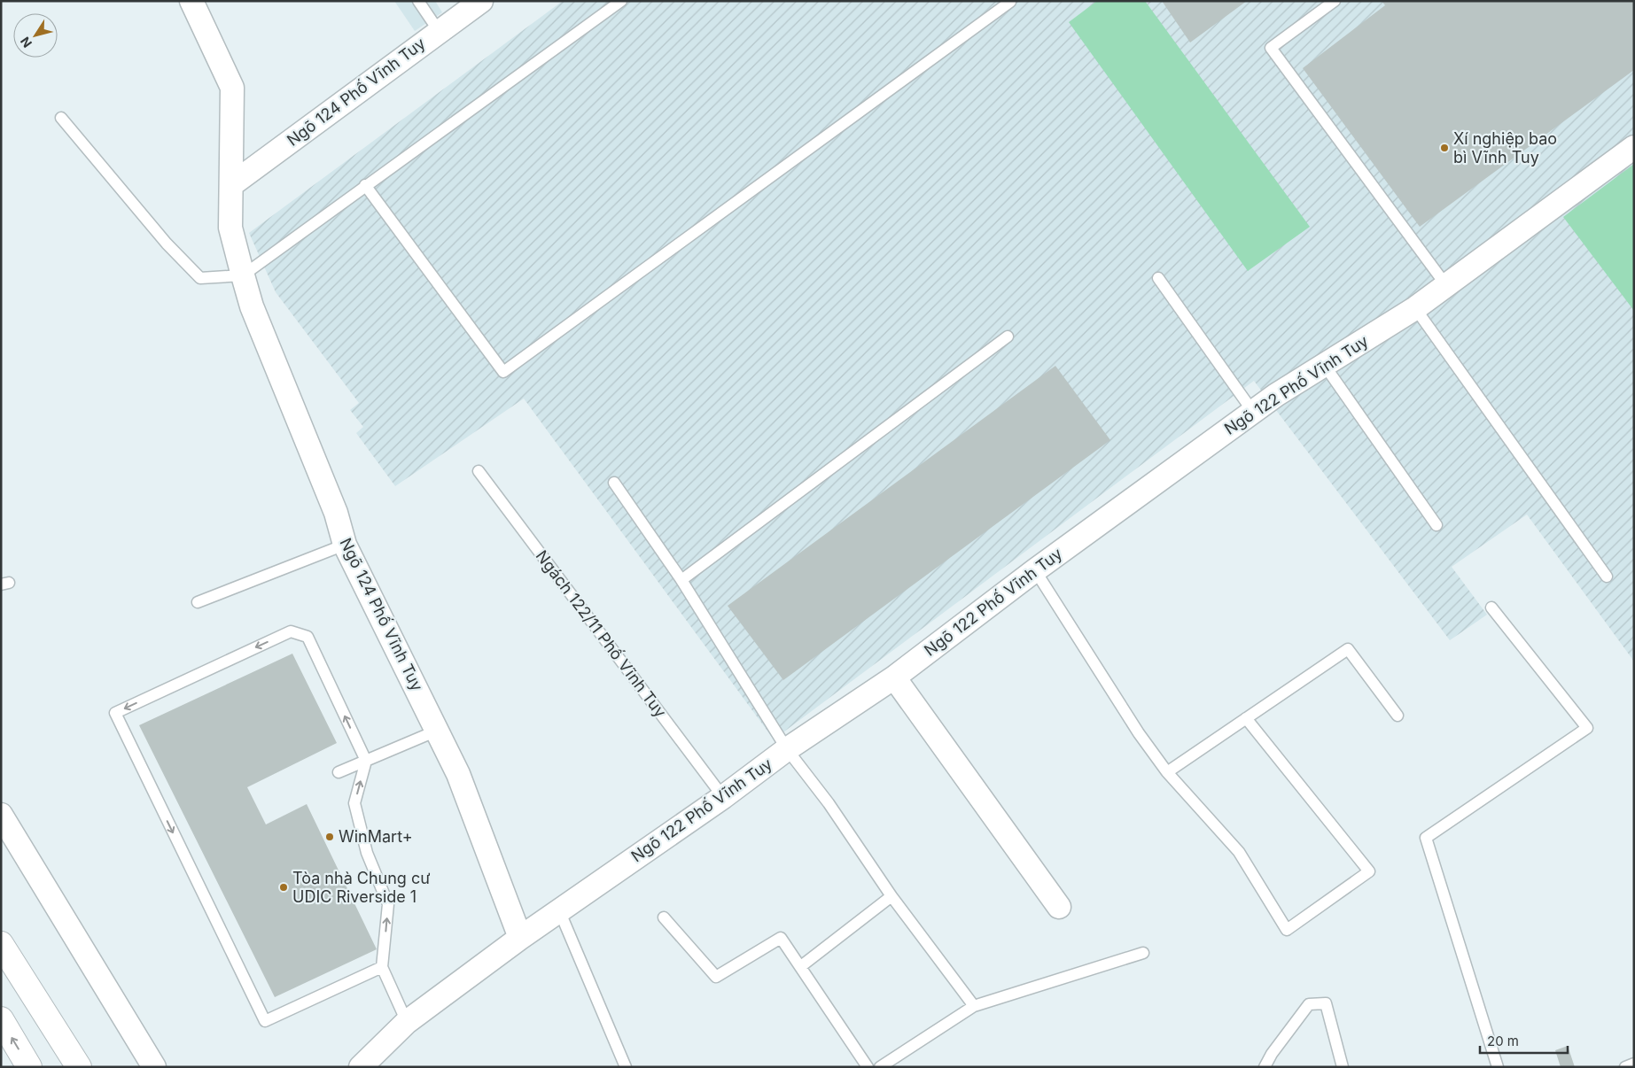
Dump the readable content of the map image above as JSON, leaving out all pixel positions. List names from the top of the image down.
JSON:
{
  "streets": {
    "street": ["Ngõ 124 Phố Vĩnh Tuy", "Ngõ 122 Phố Vĩnh Tuy"],
    "lane": ["Ngách 122/11 Phố Vĩnh Tuy"]
  },
  "crossings": [
    ["Ngõ 124 Phố Vĩnh Tuy", "Ngõ 122 Phố Vĩnh Tuy"],
    ["Ngõ 122 Phố Vĩnh Tuy", "Ngách 122/11 Phố Vĩnh Tuy"]
  ],
  "places": ["Xí nghiệp bao bì Vĩnh Tuy", "WinMart+", "Tòa nhà Chung cư UDIC Riverside 1"],
  "scale_bar": "20 m",
  "north": "bottom left"
}
